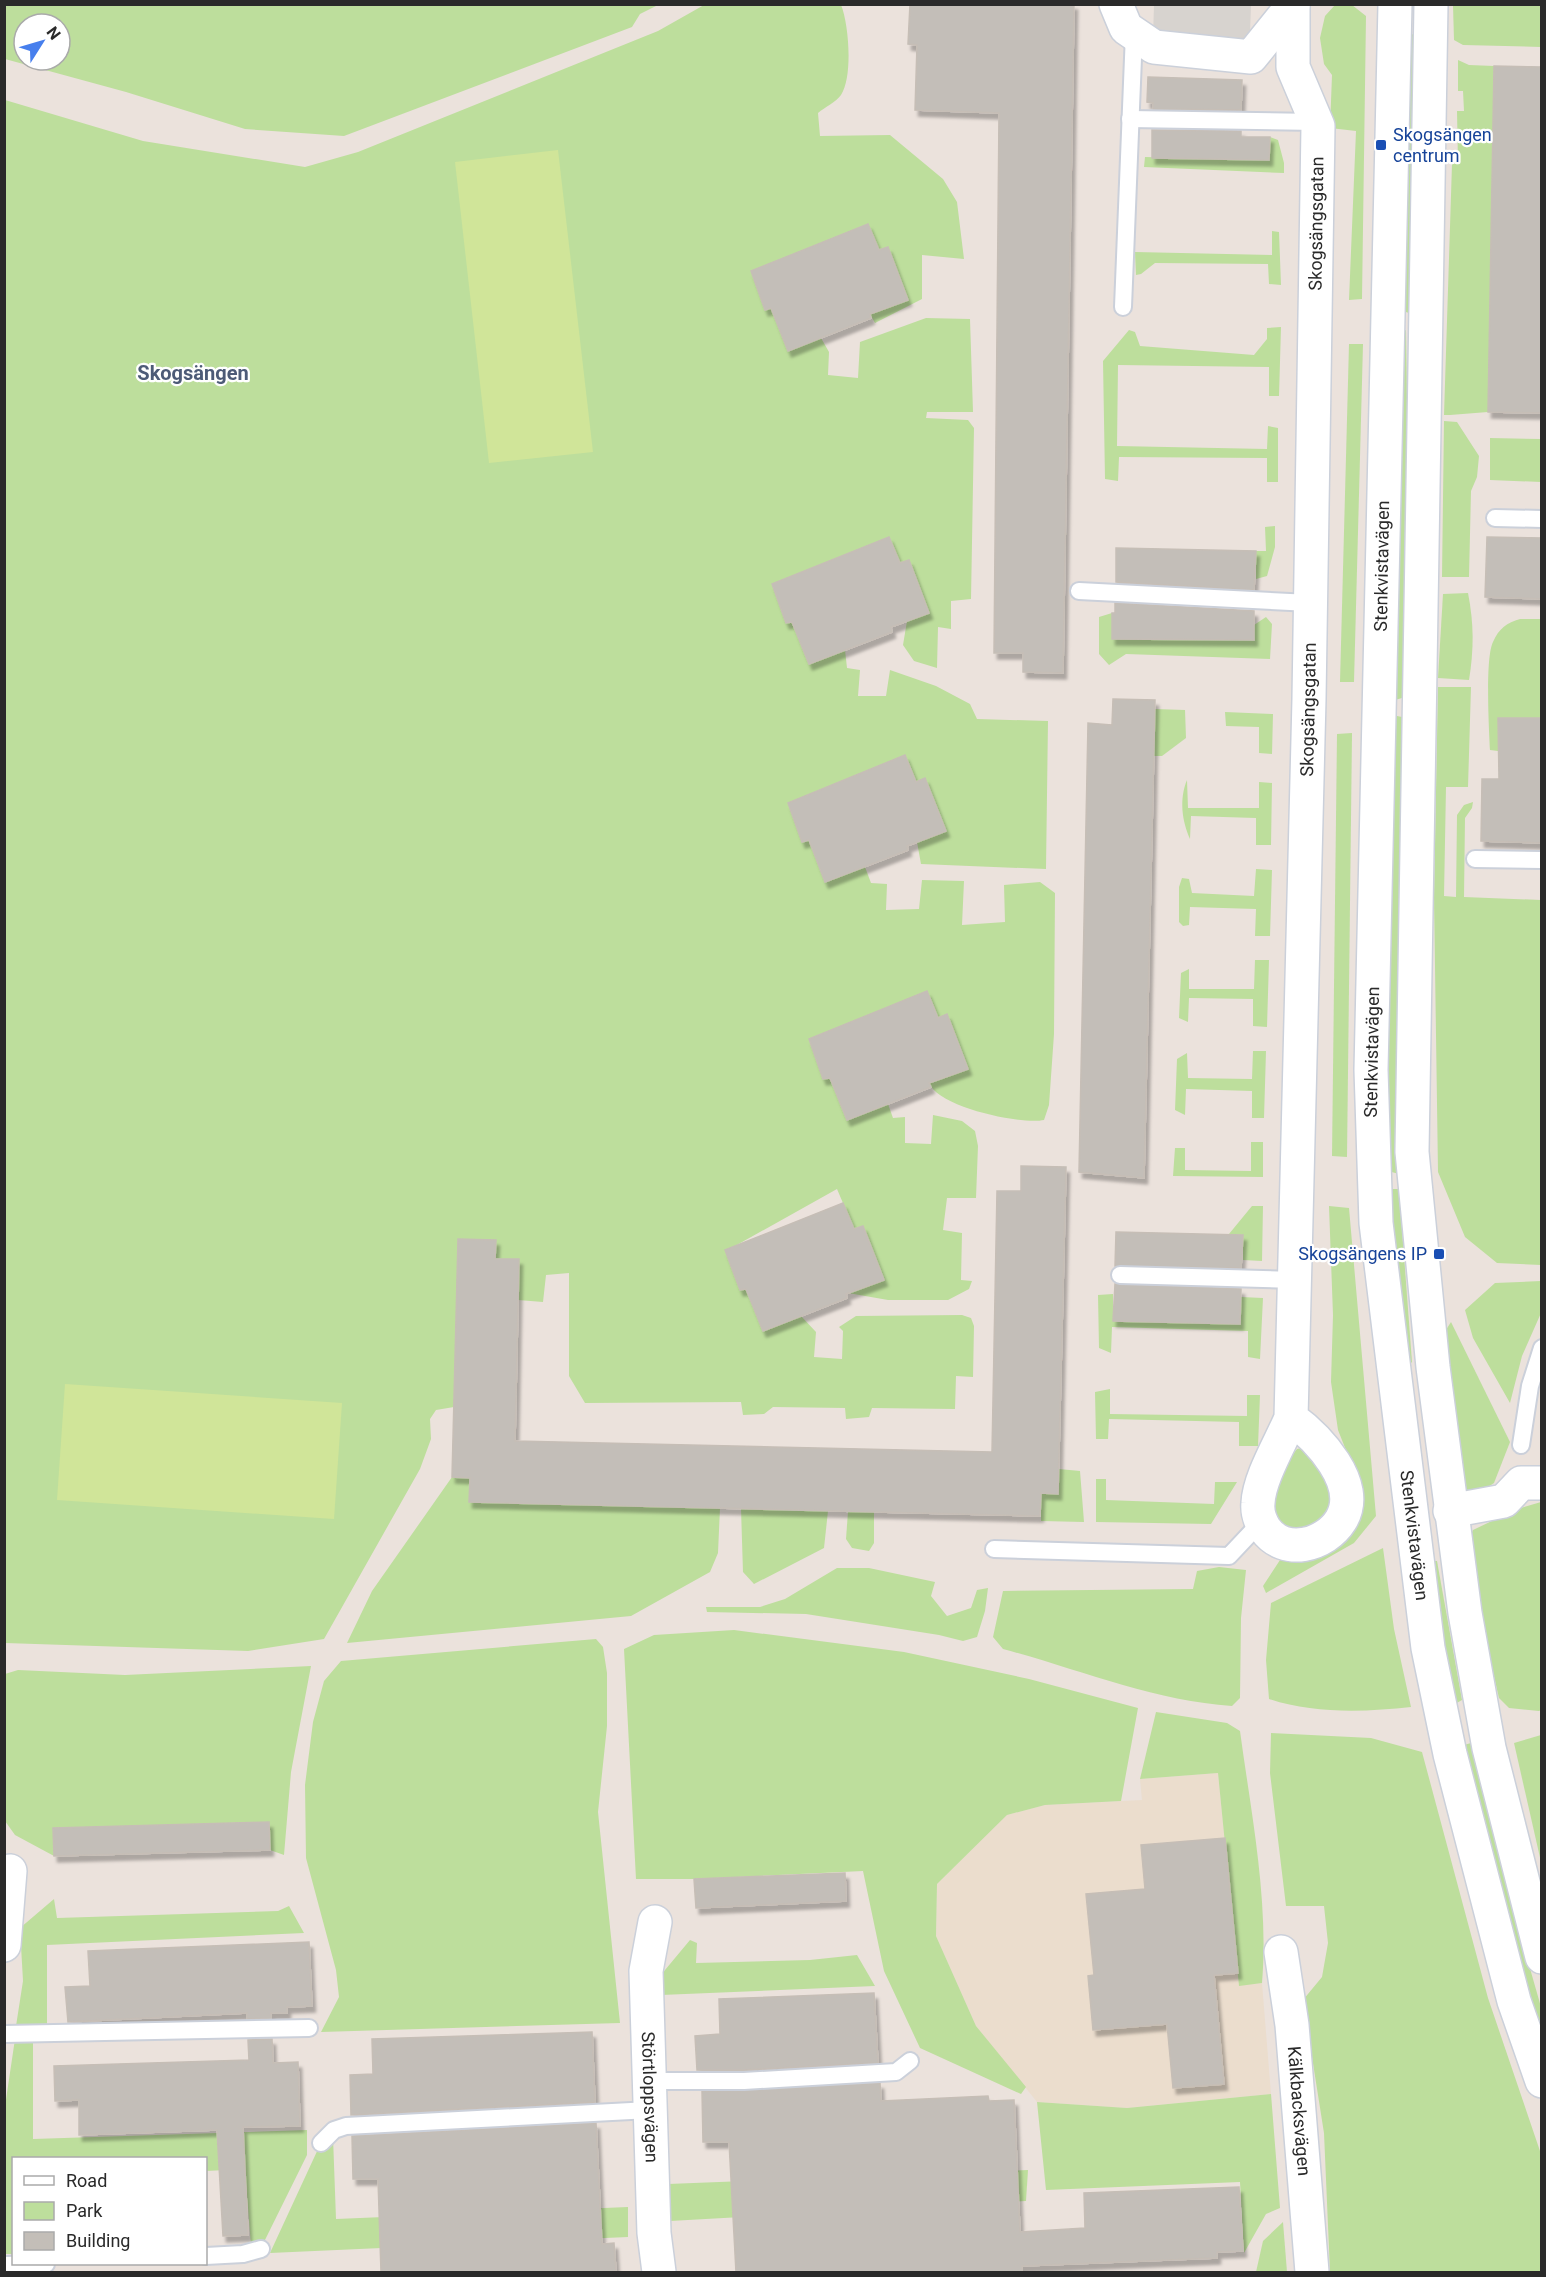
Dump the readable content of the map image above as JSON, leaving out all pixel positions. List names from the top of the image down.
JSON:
{
  "streets": {
    "main road": [
      "Skogsängsgatan",
      "Stenkvistavägen",
      "Störtloppsvägen",
      "Kälkbacksvägen"
    ]
  },
  "districts": ["Skogsängen"],
  "places": {
    "transit": ["Skogsängen centrum", "Skogsängens IP"]
  },
  "legend": ["Road", "Park", "Building"],
  "north": "top right"
}
